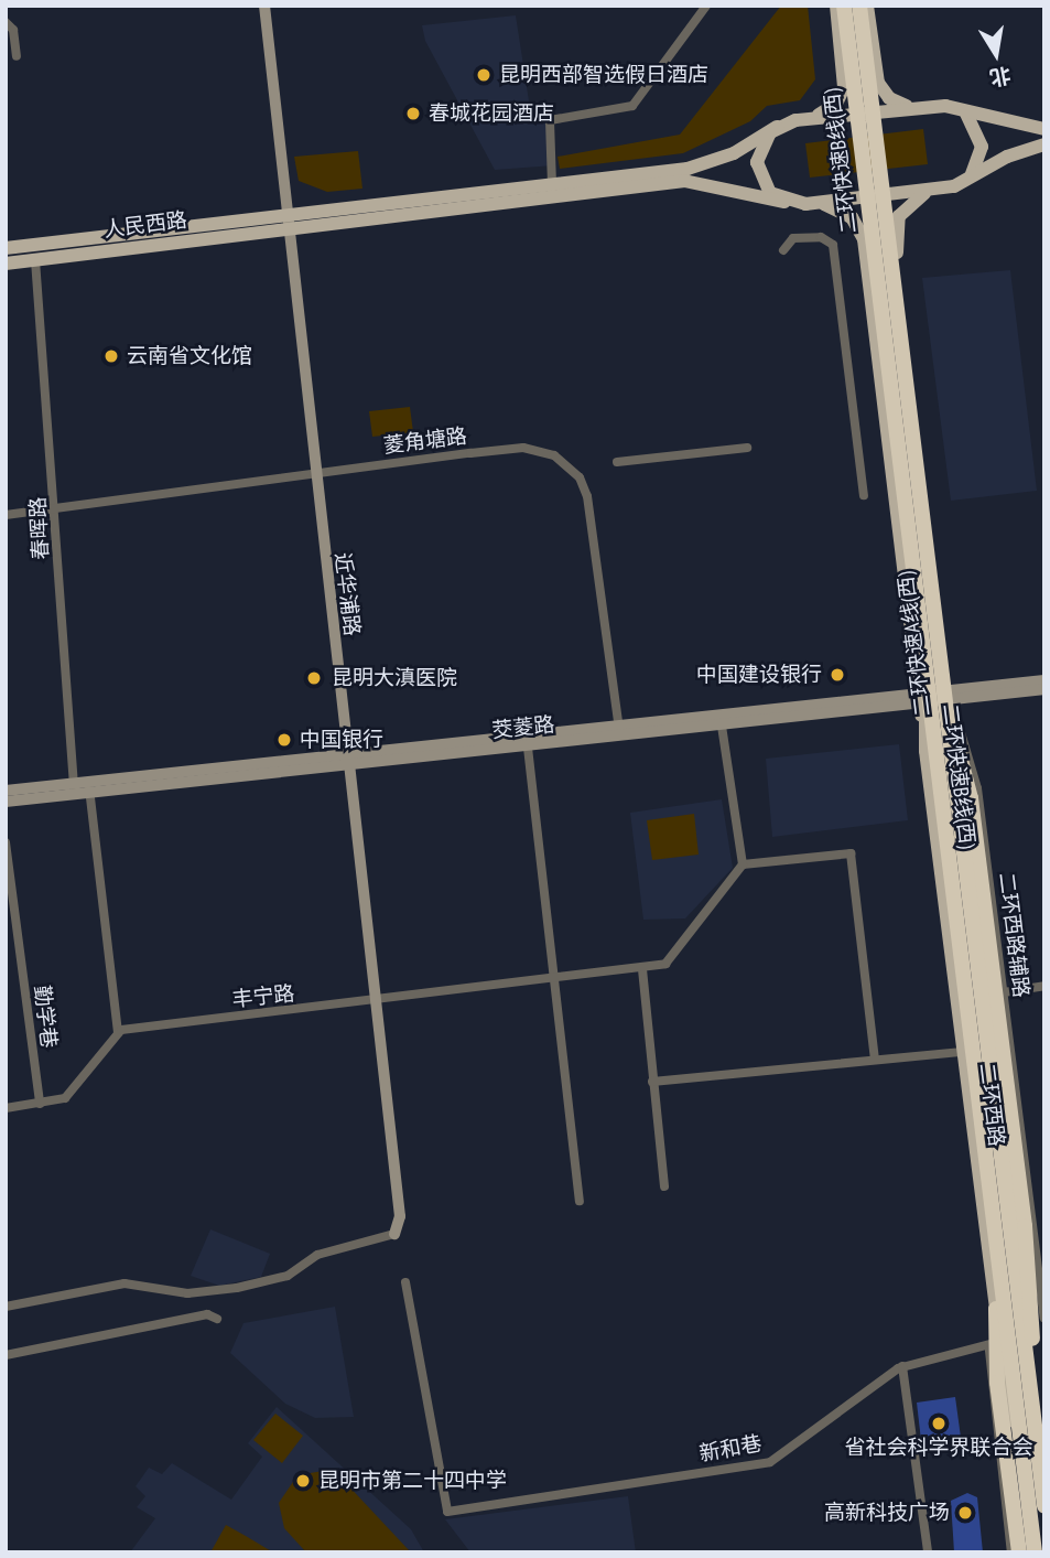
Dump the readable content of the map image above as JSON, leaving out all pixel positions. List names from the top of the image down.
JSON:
{
  "streets": {
    "highway": ["二环快速B线(西)", "二环快速A线(西)"],
    "main road": ["人民西路", "二环西路"],
    "street": [
      "菱角塘路",
      "春晖路",
      "近华浦路",
      "茭菱路",
      "二环西路辅路",
      "丰宁路",
      "勤学巷",
      "新和巷"
    ]
  },
  "crossings": [
    ["人民西路", "春晖路"],
    ["人民西路", "近华浦路"],
    ["菱角塘路", "春晖路"],
    ["菱角塘路", "近华浦路"],
    ["菱角塘路", "茭菱路"],
    ["春晖路", "茭菱路"],
    ["近华浦路", "茭菱路"],
    ["近华浦路", "丰宁路"],
    ["二环快速A线(西)", "二环西路"],
    ["茭菱路", "二环西路辅路"],
    ["茭菱路", "二环西路"],
    ["二环西路辅路", "二环西路"]
  ],
  "places": [
    "昆明西部智选假日酒店",
    "春城花园酒店",
    "云南省文化馆",
    "中国建设银行",
    "昆明大滇医院",
    "中国银行",
    "省社会科学界联合会",
    "昆明市第二十四中学",
    "高新科技广场"
  ],
  "north": "bottom"
}
